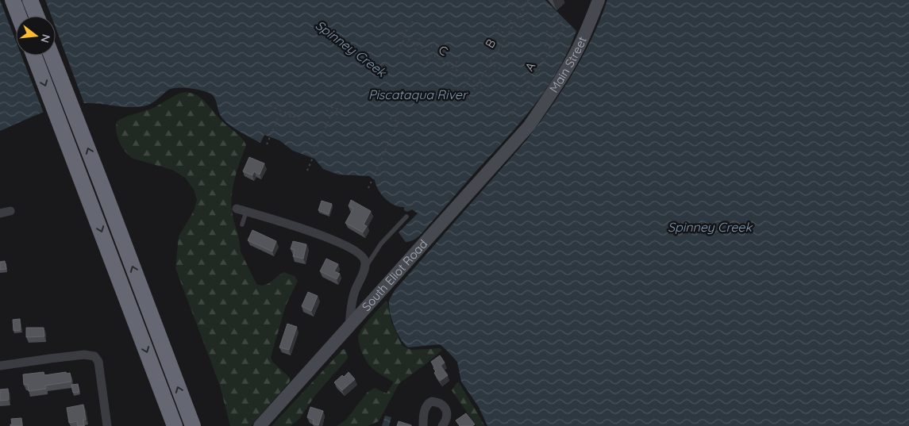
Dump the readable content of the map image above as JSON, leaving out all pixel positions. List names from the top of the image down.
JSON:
{
  "streets": {
    "main road": ["Main Street", "South Eliot Road"],
    "path": ["B", "C", "A"]
  },
  "crossings": [
    ["B", "C"],
    ["Main Street", "South Eliot Road"]
  ],
  "water": ["Spinney Creek", "Piscataqua River"],
  "north": "right"
}
